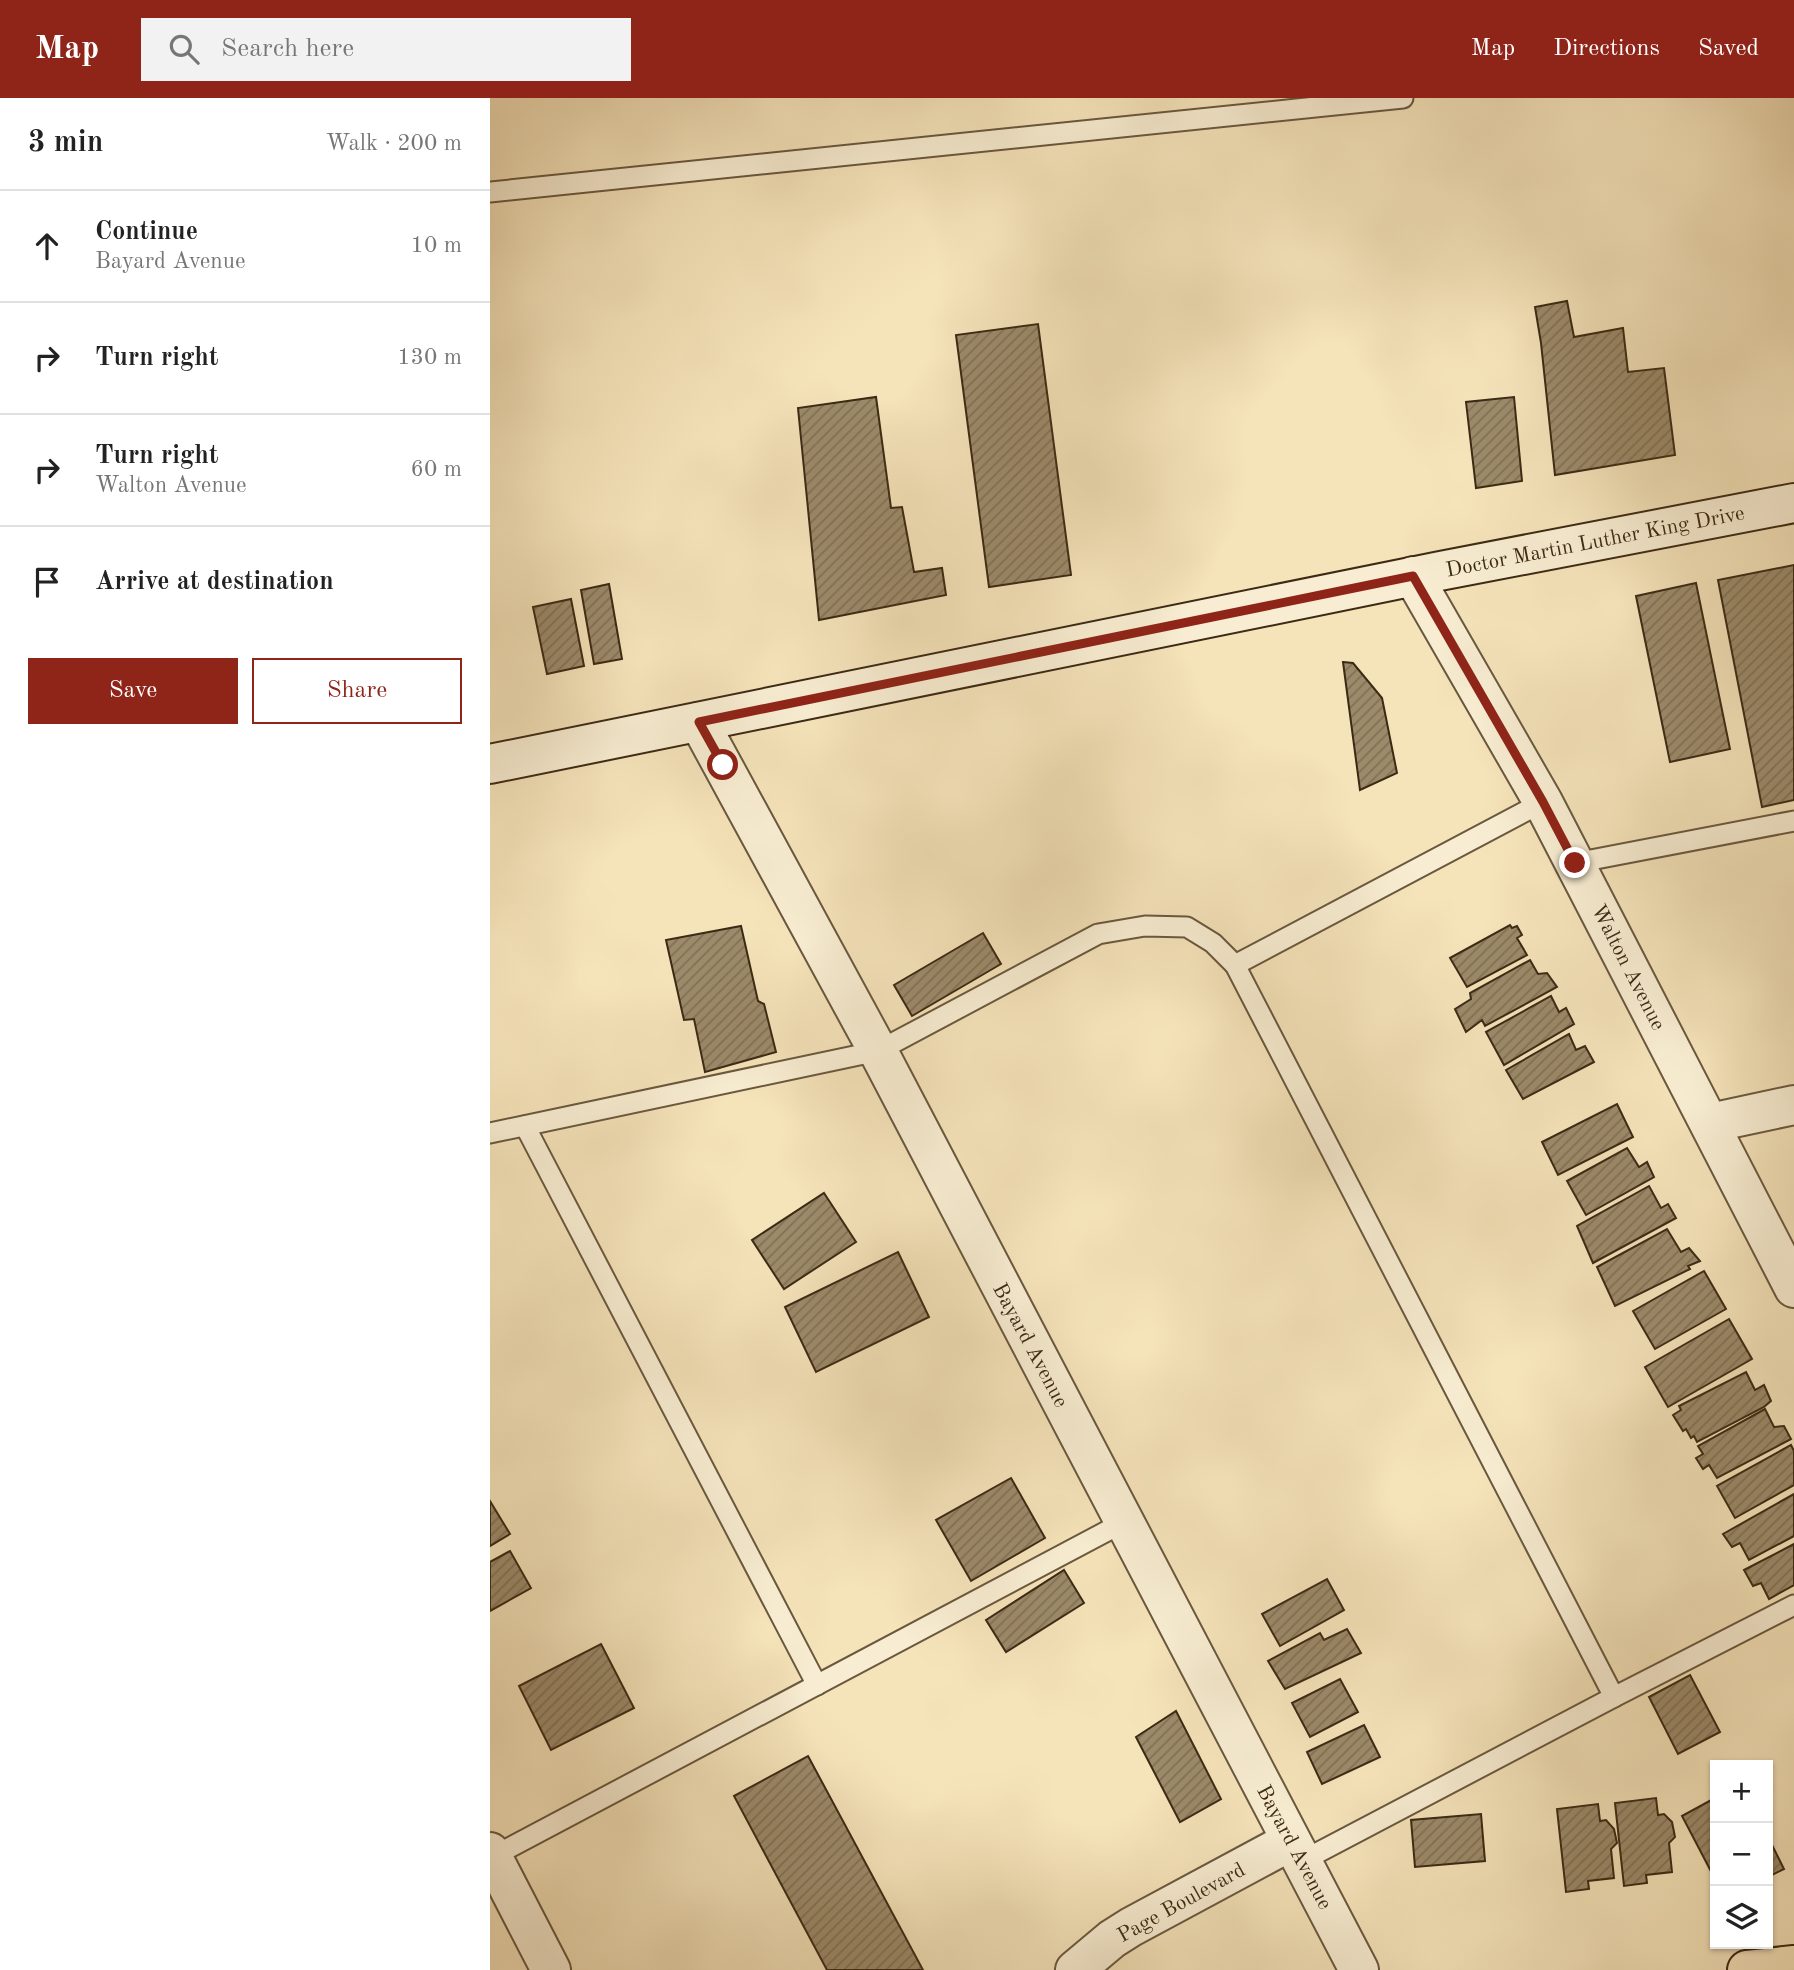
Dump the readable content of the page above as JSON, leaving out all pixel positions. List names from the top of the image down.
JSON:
{
  "streets": {
    "street": [
      "Doctor Martin Luther King Drive",
      "Walton Avenue",
      "Bayard Avenue",
      "Page Boulevard"
    ]
  },
  "crossings": [
    ["Doctor Martin Luther King Drive", "Walton Avenue"],
    ["Doctor Martin Luther King Drive", "Bayard Avenue"],
    ["Bayard Avenue", "Page Boulevard"]
  ],
  "page": {
    "header": "Map",
    "search": "Search here",
    "nav": ["Map", "Directions", "Saved"],
    "heading": ["3 min", "Walk · 200 m"],
    "list": [
      ["Continue", "Bayard Avenue", "10 m"],
      ["Turn right", "130 m"],
      ["Turn right", "Walton Avenue", "60 m"],
      "Arrive at destination"
    ],
    "buttons": ["Save", "Share"],
    "map_buttons": ["+", "−"]
  }
}
